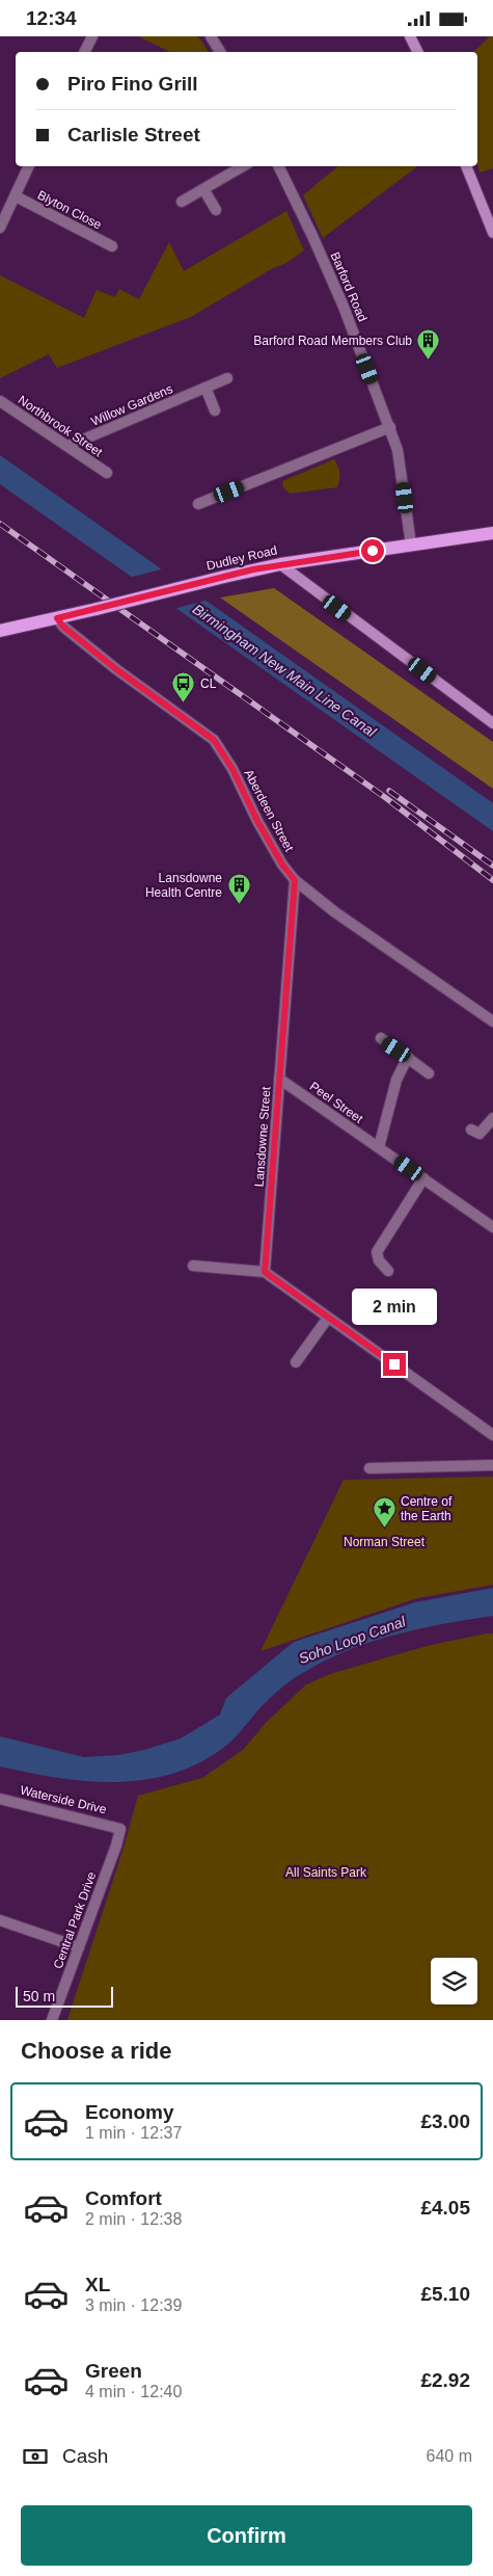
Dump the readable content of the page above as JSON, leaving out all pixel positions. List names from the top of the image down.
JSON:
{
  "streets": {
    "main road": ["Dudley Road"],
    "street": [
      "Blyton Close",
      "Barford Road",
      "Willow Gardens",
      "Northbrook Street",
      "Aberdeen Street",
      "Peel Street",
      "Lansdowne Street",
      "Waterside Drive",
      "Central Park Drive"
    ]
  },
  "crossings": [
    ["Barford Road", "Dudley Road"],
    ["Willow Gardens", "Northbrook Street"],
    ["Dudley Road", "Aberdeen Street"],
    ["Aberdeen Street", "Lansdowne Street"],
    ["Peel Street", "Lansdowne Street"],
    ["Waterside Drive", "Central Park Drive"]
  ],
  "water": ["Birmingham New Main Line Canal", "Soho Loop Canal"],
  "parks": ["Norman Street", "All Saints Park"],
  "places": {
    "building": ["Barford Road Members Club", "Lansdowne Health Centre"],
    "bus stop": ["CL"],
    "place": ["Centre of the Earth"]
  },
  "scale_bar": "50 m",
  "page": {
    "status": "12:34",
    "banner": ["Piro Fino Grill", "Carlisle Street"],
    "bubble": "2 min",
    "scale": "50 m",
    "heading": "Choose a ride",
    "list": [
      {
        "name": "Economy",
        "note": "1 min · 12:37",
        "value": "£3.00"
      },
      {
        "name": "Comfort",
        "note": "2 min · 12:38",
        "value": "£4.05"
      },
      {
        "name": "XL",
        "note": "3 min · 12:39",
        "value": "£5.10"
      },
      {
        "name": "Green",
        "note": "4 min · 12:40",
        "value": "£2.92"
      }
    ],
    "pay": ["Cash", "640 m"],
    "buttons": "Confirm"
  }
}
